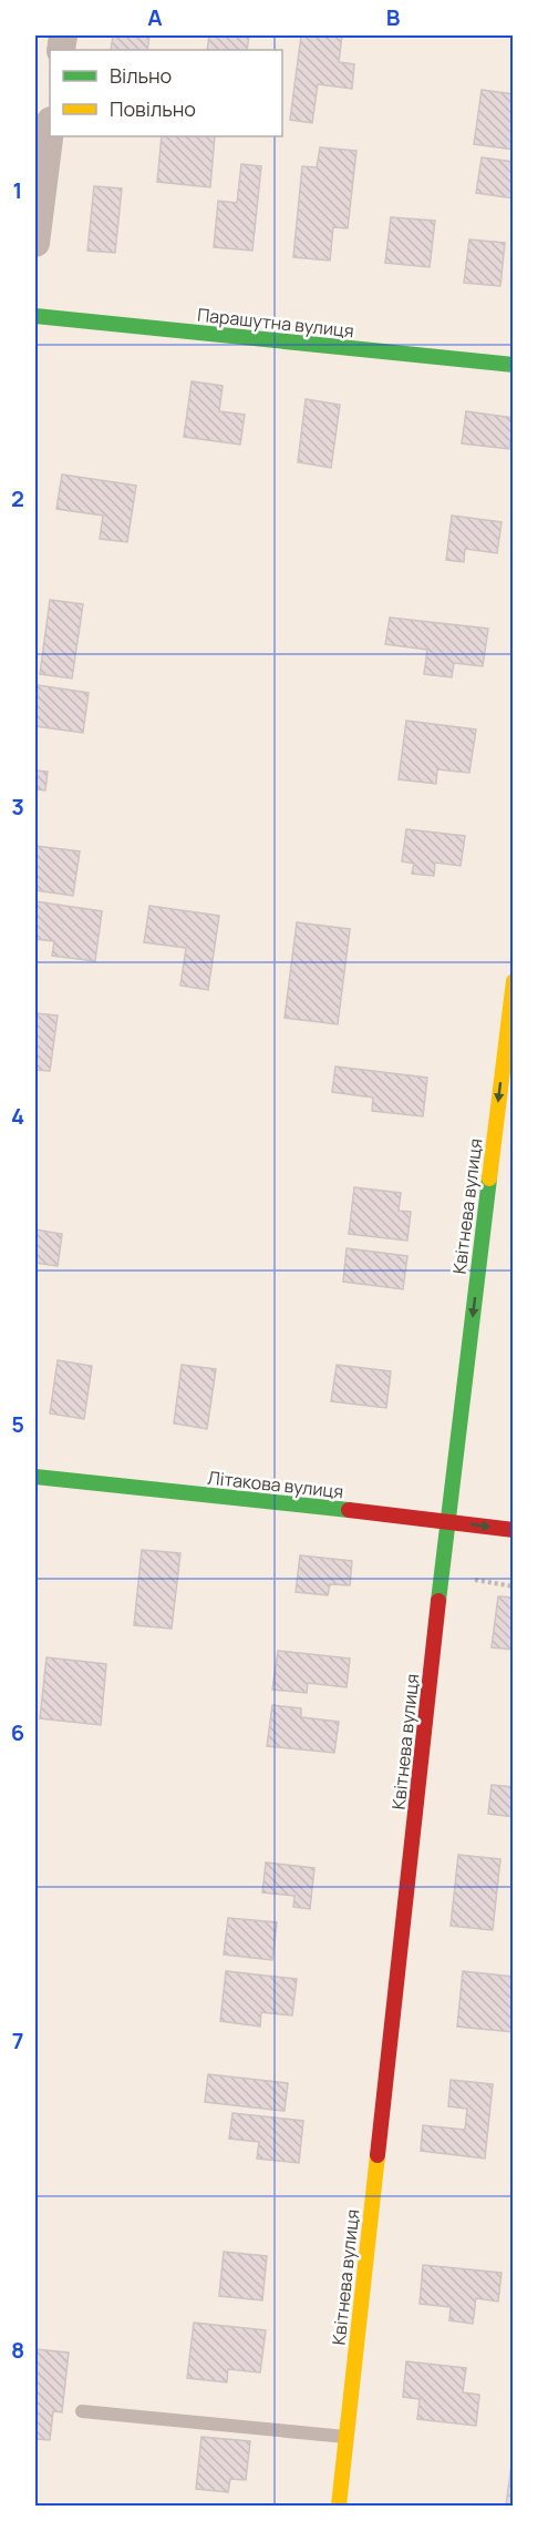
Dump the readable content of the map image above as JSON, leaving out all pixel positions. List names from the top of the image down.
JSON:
{
  "streets": {
    "street": ["Парашутна вулиця", "Квітнева вулиця", "Літакова вулиця"]
  },
  "crossings": [
    ["Квітнева вулиця", "Літакова вулиця"]
  ],
  "one_way": ["Квітнева вулиця"],
  "legend": ["Вільно", "Повільно"],
  "grid": {
    "columns": ["A", "B"],
    "rows": [
      "1",
      "2",
      "3",
      "4",
      "5",
      "6",
      "7",
      "8"
    ]
  }
}
